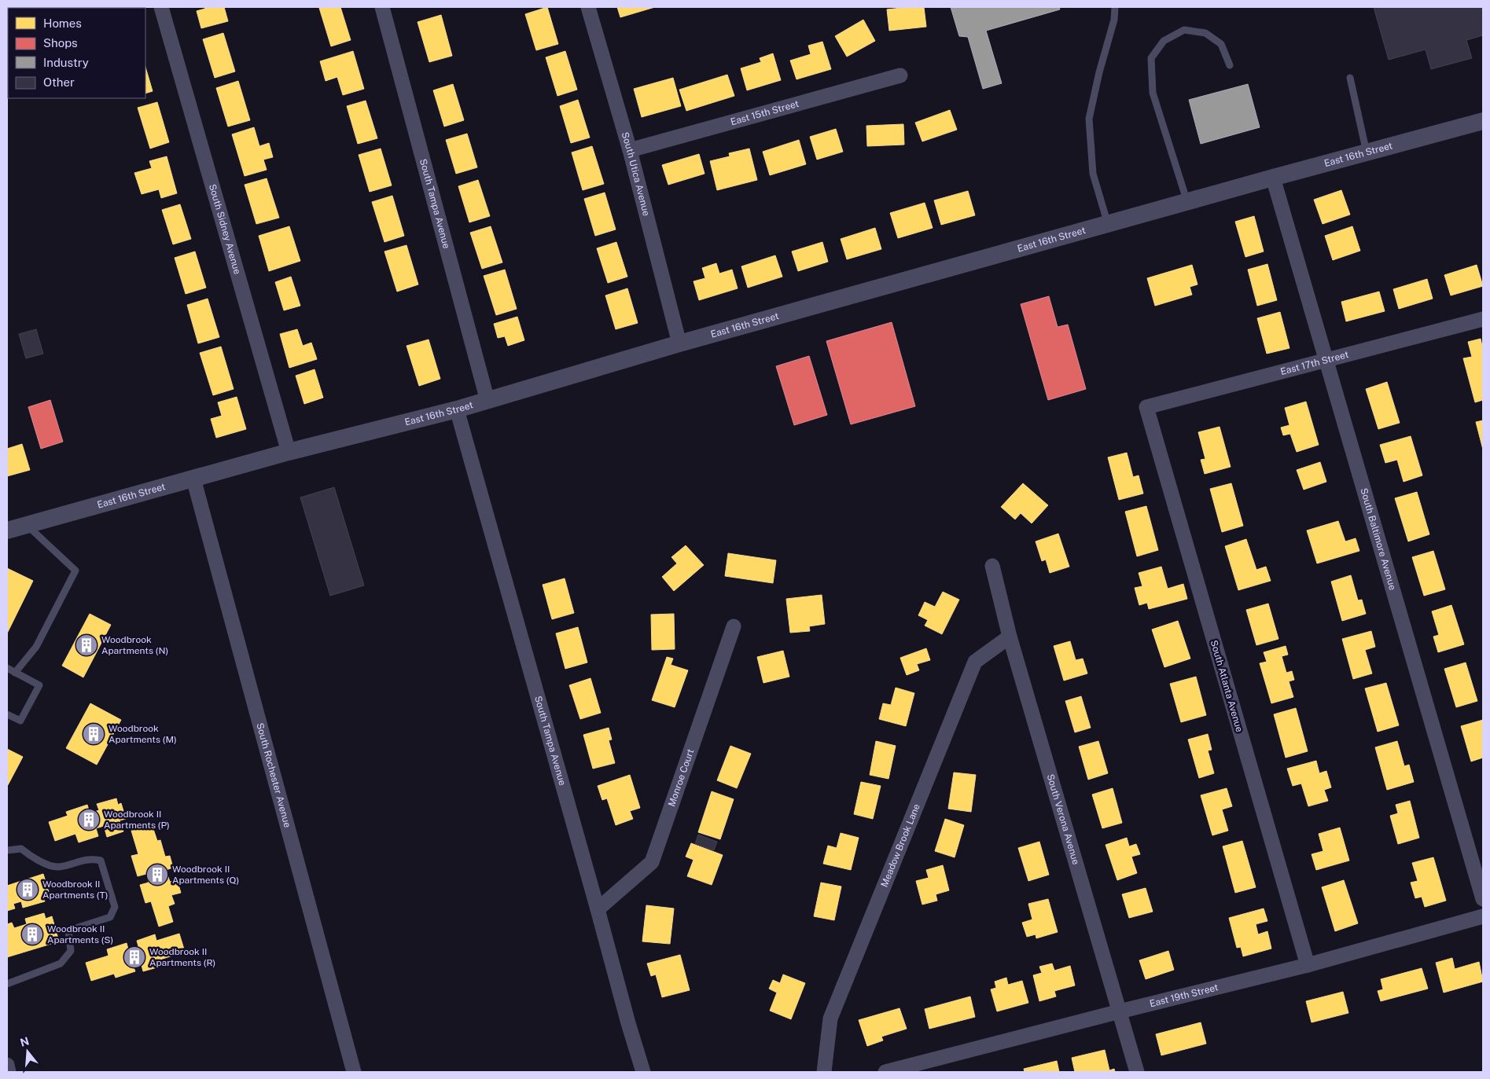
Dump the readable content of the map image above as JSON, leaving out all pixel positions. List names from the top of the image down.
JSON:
{
  "streets": {
    "street": [
      "East 15th Street",
      "East 16th Street",
      "South Utica Avenue",
      "South Tampa Avenue",
      "South Sidney Avenue",
      "East 17th Street",
      "South Baltimore Avenue",
      "South Atlanta Avenue",
      "South Rochester Avenue",
      "Monroe Court",
      "South Verona Avenue",
      "Meadow Brook Lane",
      "East 19th Street"
    ]
  },
  "crossings": [
    ["East 15th Street", "South Utica Avenue"],
    ["East 16th Street", "South Utica Avenue"],
    ["East 16th Street", "South Tampa Avenue"],
    ["East 16th Street", "South Sidney Avenue"],
    ["East 16th Street", "South Baltimore Avenue"],
    ["East 16th Street", "South Rochester Avenue"],
    ["South Tampa Avenue", "Monroe Court"],
    ["East 17th Street", "South Baltimore Avenue"],
    ["East 17th Street", "South Atlanta Avenue"],
    ["South Atlanta Avenue", "East 19th Street"],
    ["South Verona Avenue", "Meadow Brook Lane"],
    ["South Verona Avenue", "East 19th Street"]
  ],
  "places": {
    "building": [
      "Woodbrook Apartments (N)",
      "Woodbrook Apartments (M)",
      "Woodbrook II Apartments (P)",
      "Woodbrook II Apartments (Q)",
      "Woodbrook II Apartments (T)",
      "Woodbrook II Apartments (S)",
      "Woodbrook II Apartments (R)"
    ]
  },
  "legend": [
    "Homes",
    "Shops",
    "Industry",
    "Other"
  ],
  "north": "top"
}
